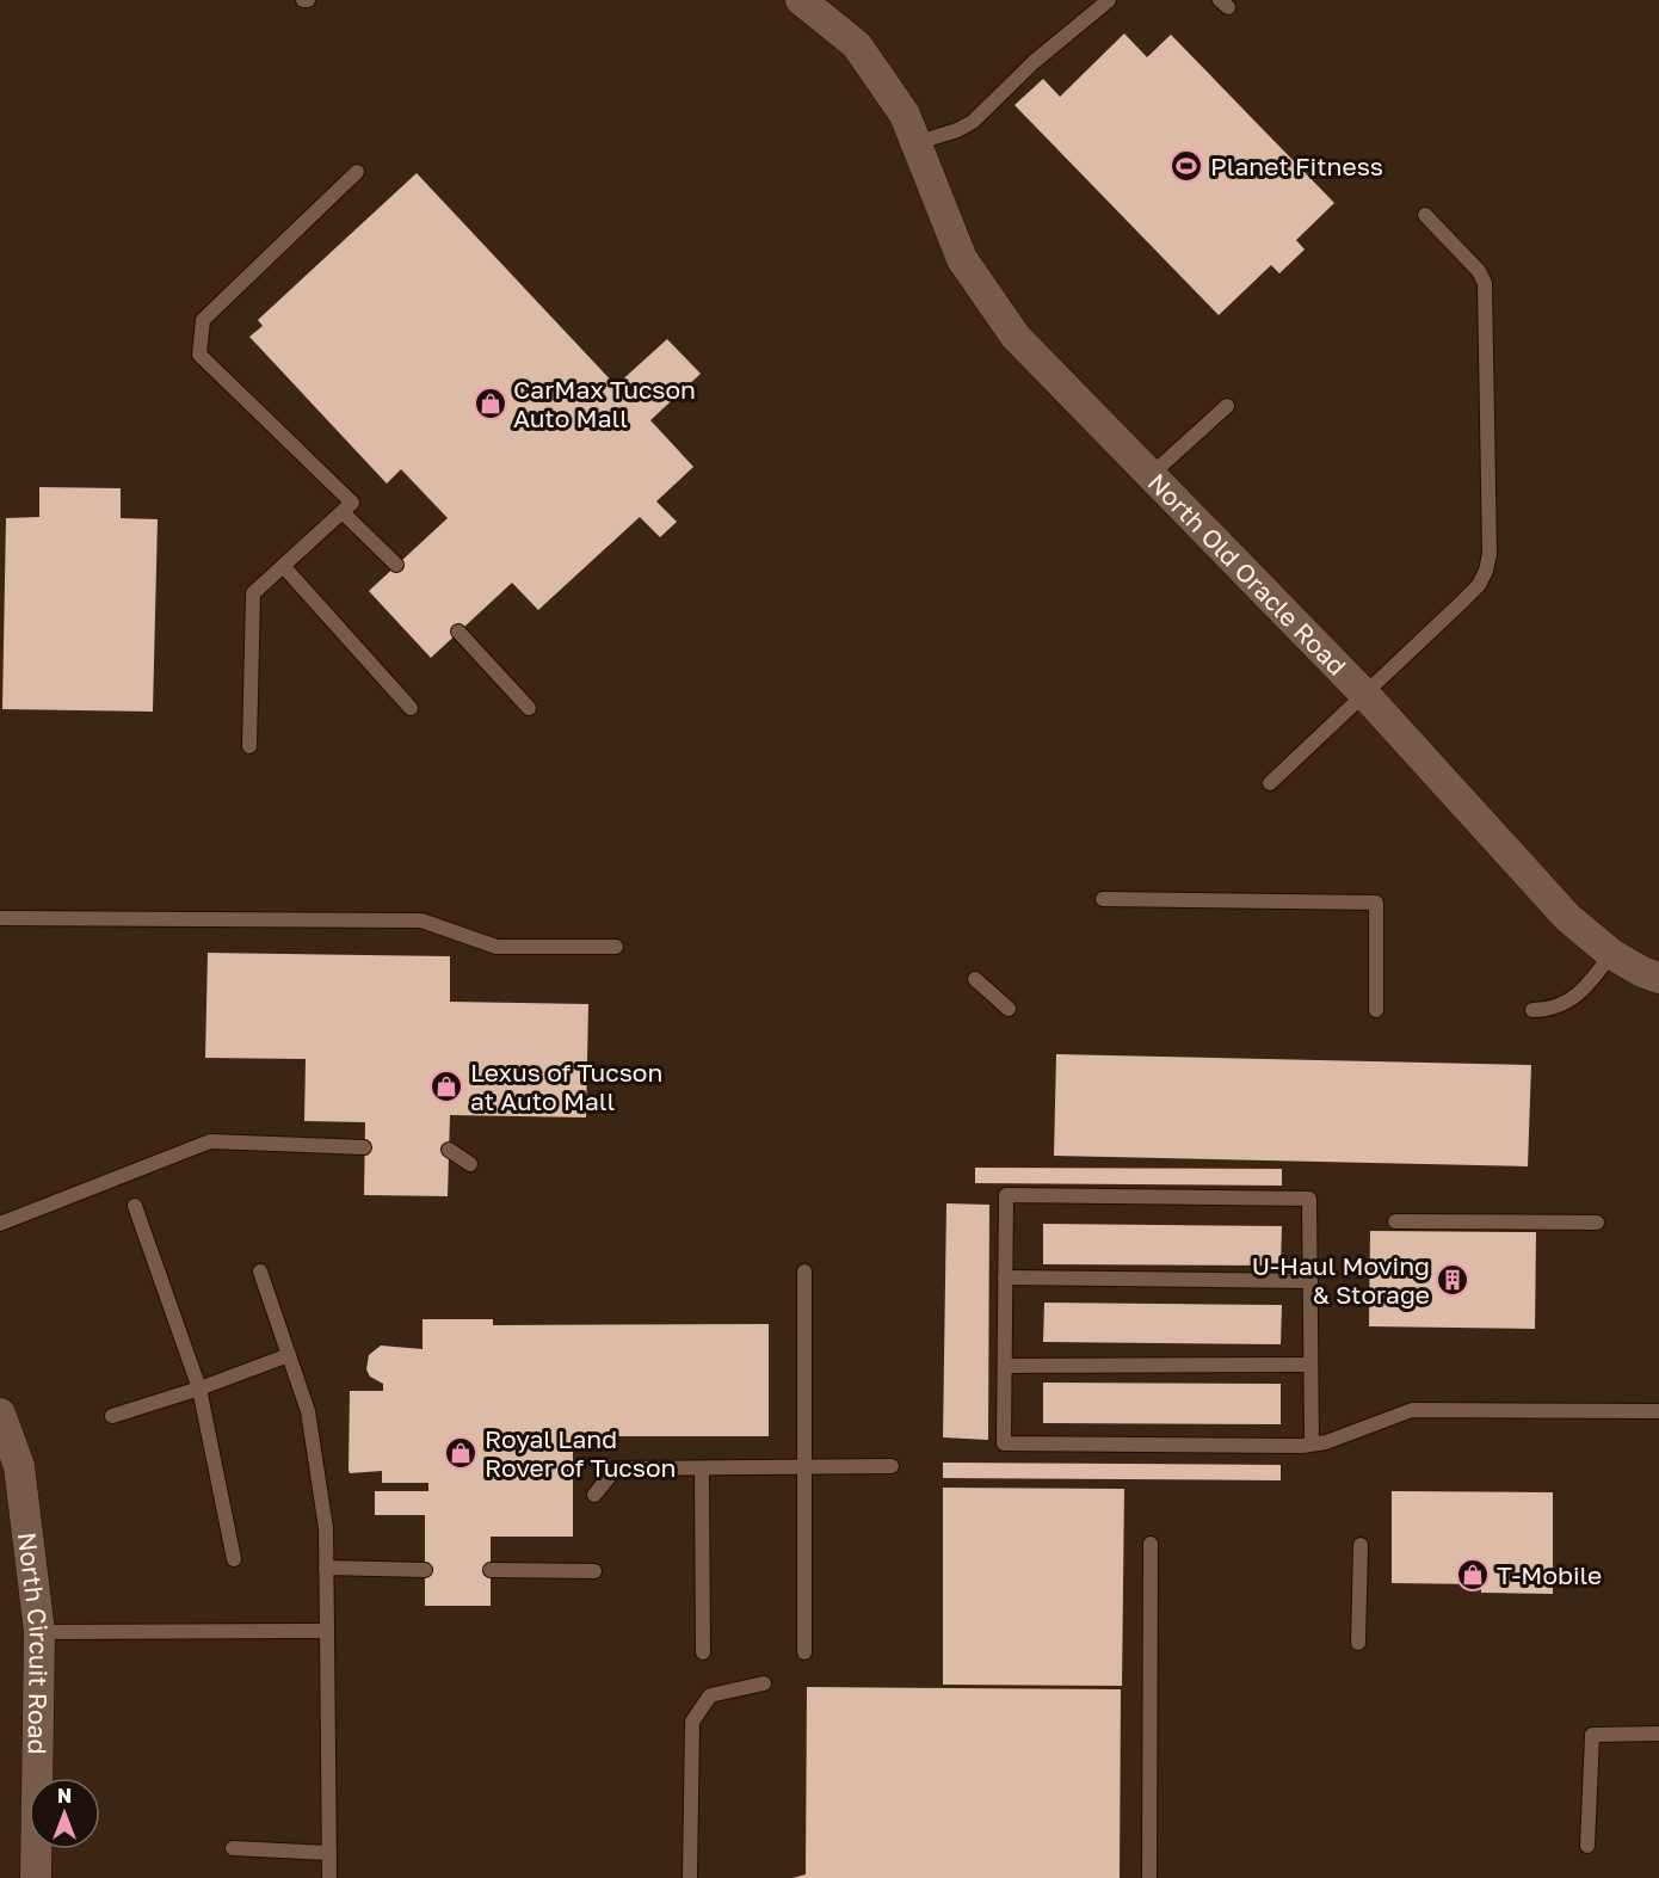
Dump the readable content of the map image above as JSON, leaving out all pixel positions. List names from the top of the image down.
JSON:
{
  "streets": {
    "street": ["North Old Oracle Road", "North Circuit Road"]
  },
  "places": {
    "sports": ["Planet Fitness"],
    "shop": [
      "CarMax Tucson Auto Mall",
      "Lexus of Tucson at Auto Mall",
      "Royal Land Rover of Tucson",
      "T-Mobile"
    ],
    "building": ["U-Haul Moving & Storage"]
  },
  "north": "top"
}
